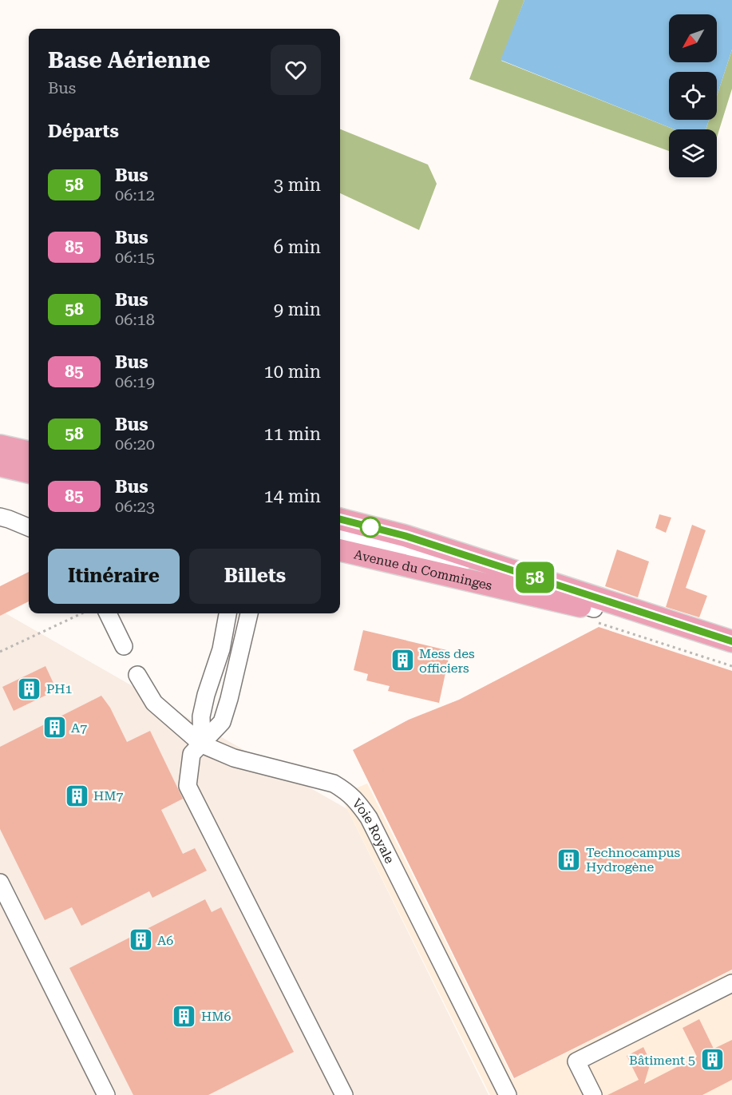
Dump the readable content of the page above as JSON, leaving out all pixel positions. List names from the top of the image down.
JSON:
{
  "streets": {
    "main road": ["Avenue du Comminges"],
    "lane": ["Voie Royale"]
  },
  "places": {
    "building": [
      "Mess des officiers",
      "PH1",
      "A7",
      "HM7",
      "Technocampus Hydrogène",
      "A6",
      "HM6",
      "Bâtiment 5"
    ]
  },
  "lines": ["bus line 58"],
  "north": "bottom left",
  "page": {
    "on_map": "58",
    "heading": [
      ["Base Aérienne", "Bus"],
      "Départs"
    ],
    "list": [
      {
        "mark": "58",
        "name": "Bus",
        "note": "06:12",
        "value": "3 min"
      },
      {
        "mark": "85",
        "name": "Bus",
        "note": "06:15",
        "value": "6 min"
      },
      {
        "mark": "58",
        "name": "Bus",
        "note": "06:18",
        "value": "9 min"
      },
      {
        "mark": "85",
        "name": "Bus",
        "note": "06:19",
        "value": "10 min"
      },
      {
        "mark": "58",
        "name": "Bus",
        "note": "06:20",
        "value": "11 min"
      },
      {
        "mark": "85",
        "name": "Bus",
        "note": "06:23",
        "value": "14 min"
      }
    ],
    "buttons": ["Itinéraire", "Billets"]
  }
}
